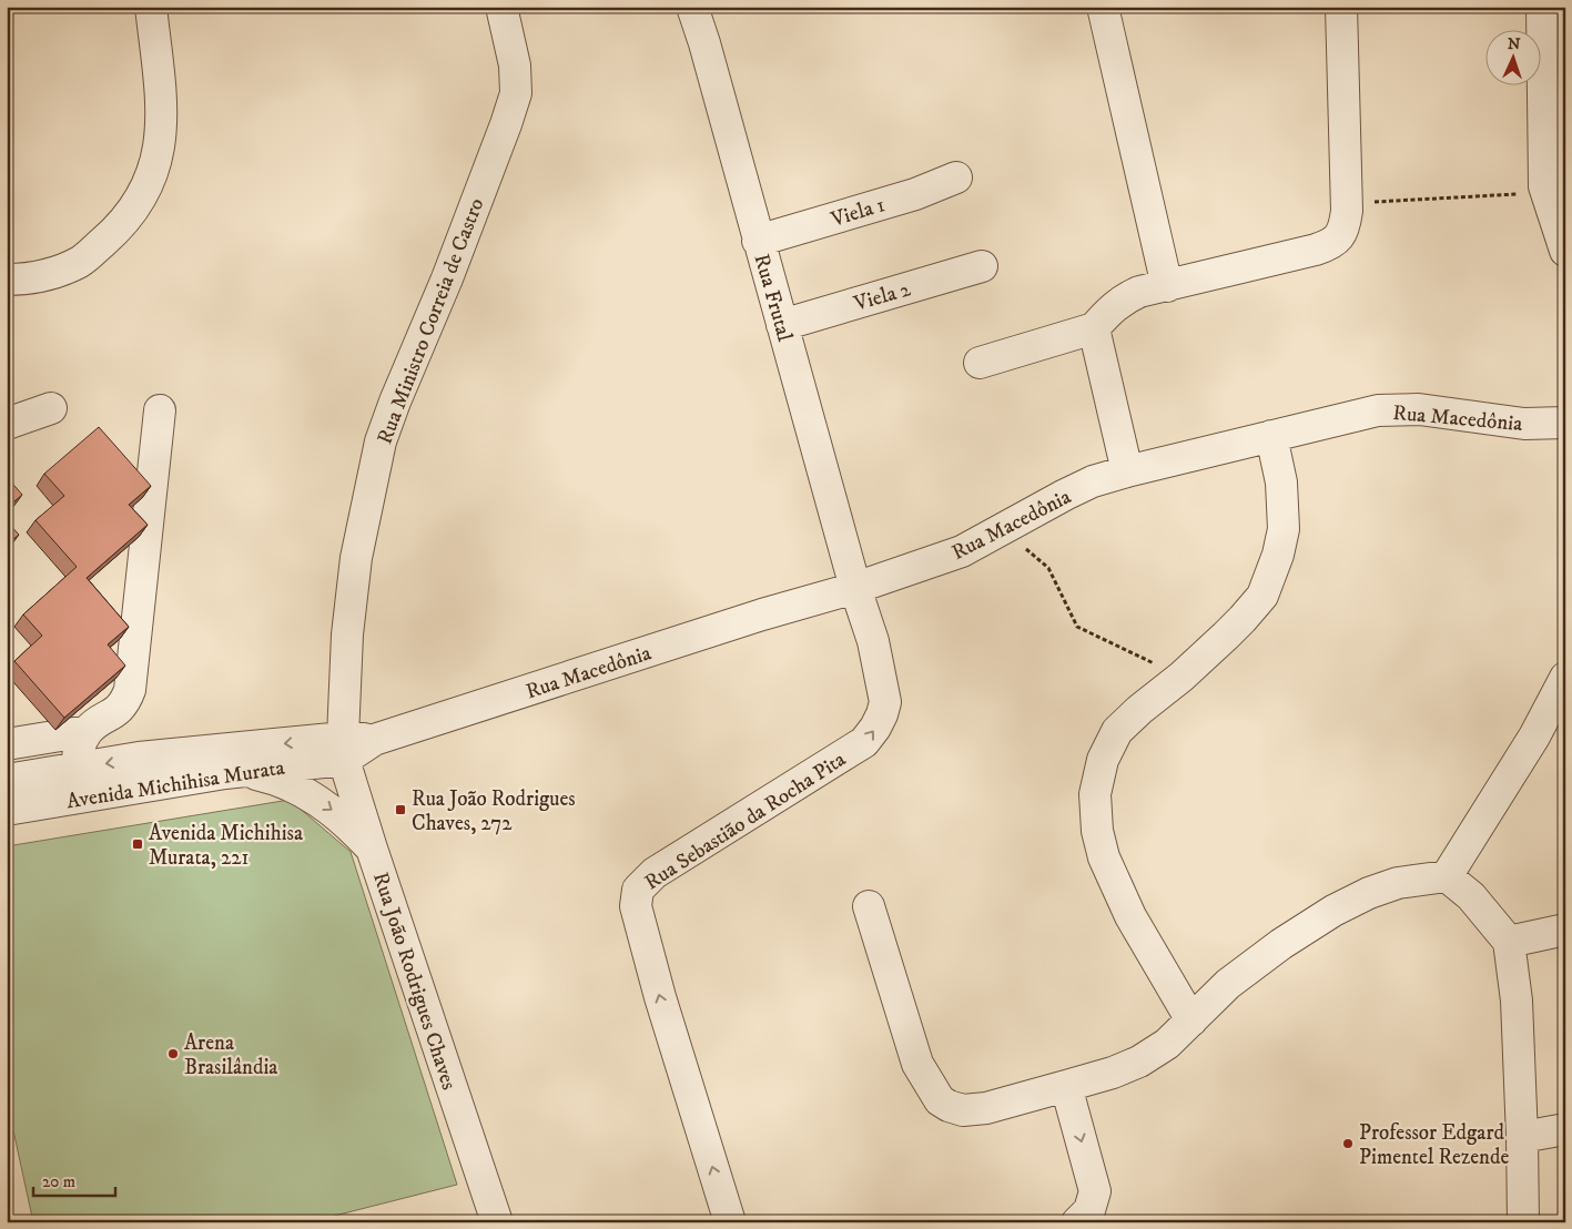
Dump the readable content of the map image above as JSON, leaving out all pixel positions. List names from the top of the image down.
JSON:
{
  "streets": {
    "street": [
      "Viela 1",
      "Viela 2",
      "Rua Frutal",
      "Rua Ministro Correia de Castro",
      "Rua Macedônia",
      "Avenida Michihisa Murata",
      "Rua Sebastião da Rocha Pita",
      "Rua João Rodrigues Chaves"
    ]
  },
  "crossings": [
    ["Viela 1", "Rua Frutal"],
    ["Viela 2", "Rua Frutal"],
    ["Rua Frutal", "Rua Macedônia"],
    ["Rua Frutal", "Rua Sebastião da Rocha Pita"],
    ["Rua Ministro Correia de Castro", "Rua Macedônia"],
    ["Rua Ministro Correia de Castro", "Avenida Michihisa Murata"],
    ["Rua Ministro Correia de Castro", "Rua João Rodrigues Chaves"],
    ["Rua Macedônia", "Avenida Michihisa Murata"],
    ["Rua Macedônia", "Rua Sebastião da Rocha Pita"],
    ["Rua Macedônia", "Rua João Rodrigues Chaves"],
    ["Avenida Michihisa Murata", "Rua João Rodrigues Chaves"]
  ],
  "one_way": ["Rua Sebastião da Rocha Pita"],
  "places": {
    "transit": ["Rua João Rodrigues Chaves, 272", "Avenida Michihisa Murata, 221"],
    "other": ["Arena Brasilândia", "Professor Edgard Pimentel Rezende"]
  },
  "scale_bar": "20 m",
  "north": "top"
}
